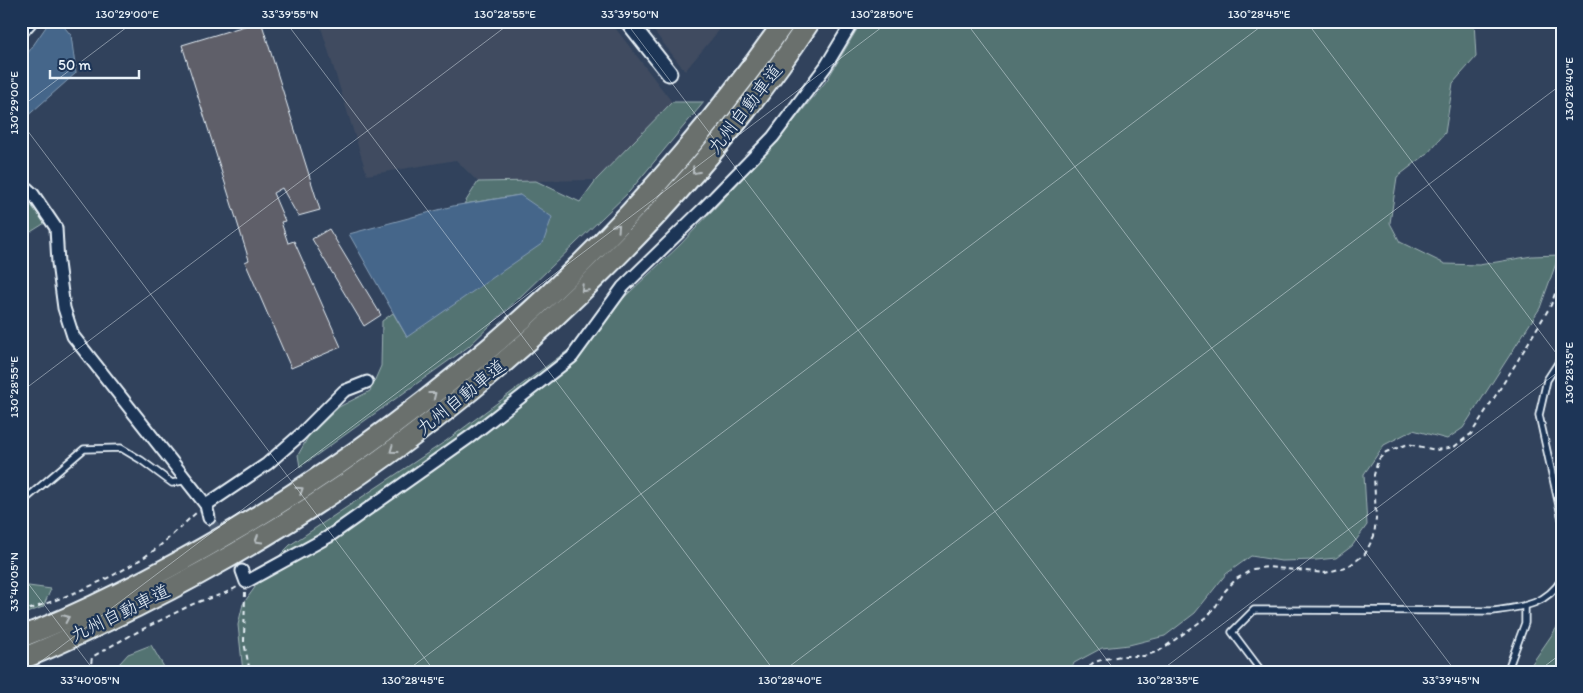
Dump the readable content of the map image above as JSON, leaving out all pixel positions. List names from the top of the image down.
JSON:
{
  "streets": {
    "highway": ["九州自動車道"]
  },
  "scale_bar": "50 m",
  "coordinates": [
    "130°29'00\"E",
    "33°39'55\"N",
    "130°28'55\"E",
    "33°39'50\"N",
    "130°28'50\"E",
    "130°28'45\"E",
    "130°28'40\"E",
    "130°28'35\"E",
    "33°40'05\"N",
    "33°39'45\"N"
  ]
}
